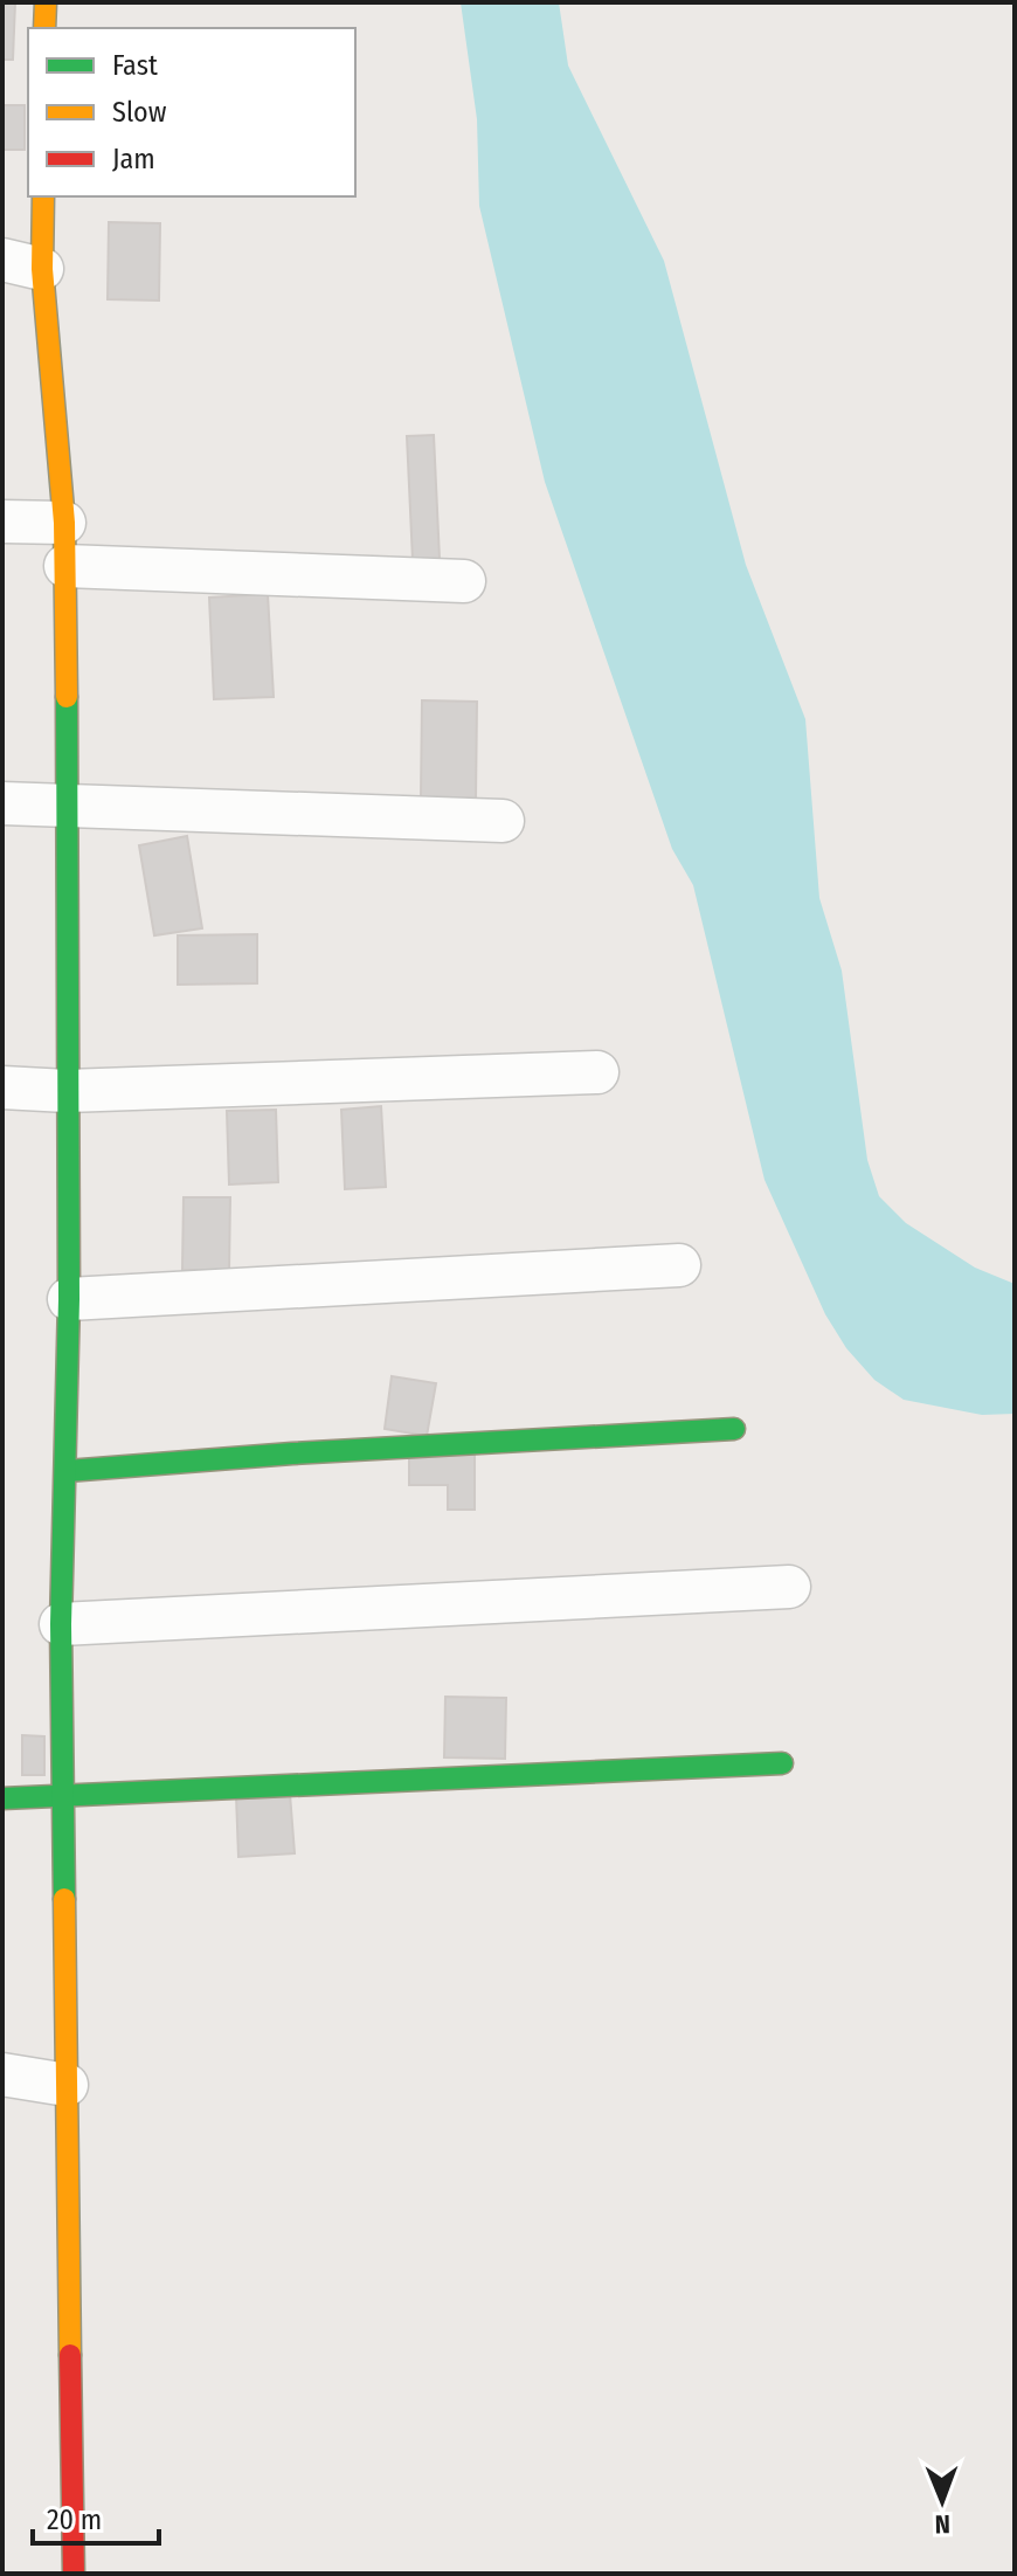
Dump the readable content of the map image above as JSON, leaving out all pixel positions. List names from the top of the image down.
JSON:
{
  "legend": ["Fast", "Slow", "Jam"],
  "scale_bar": "20 m",
  "north": "bottom"
}
